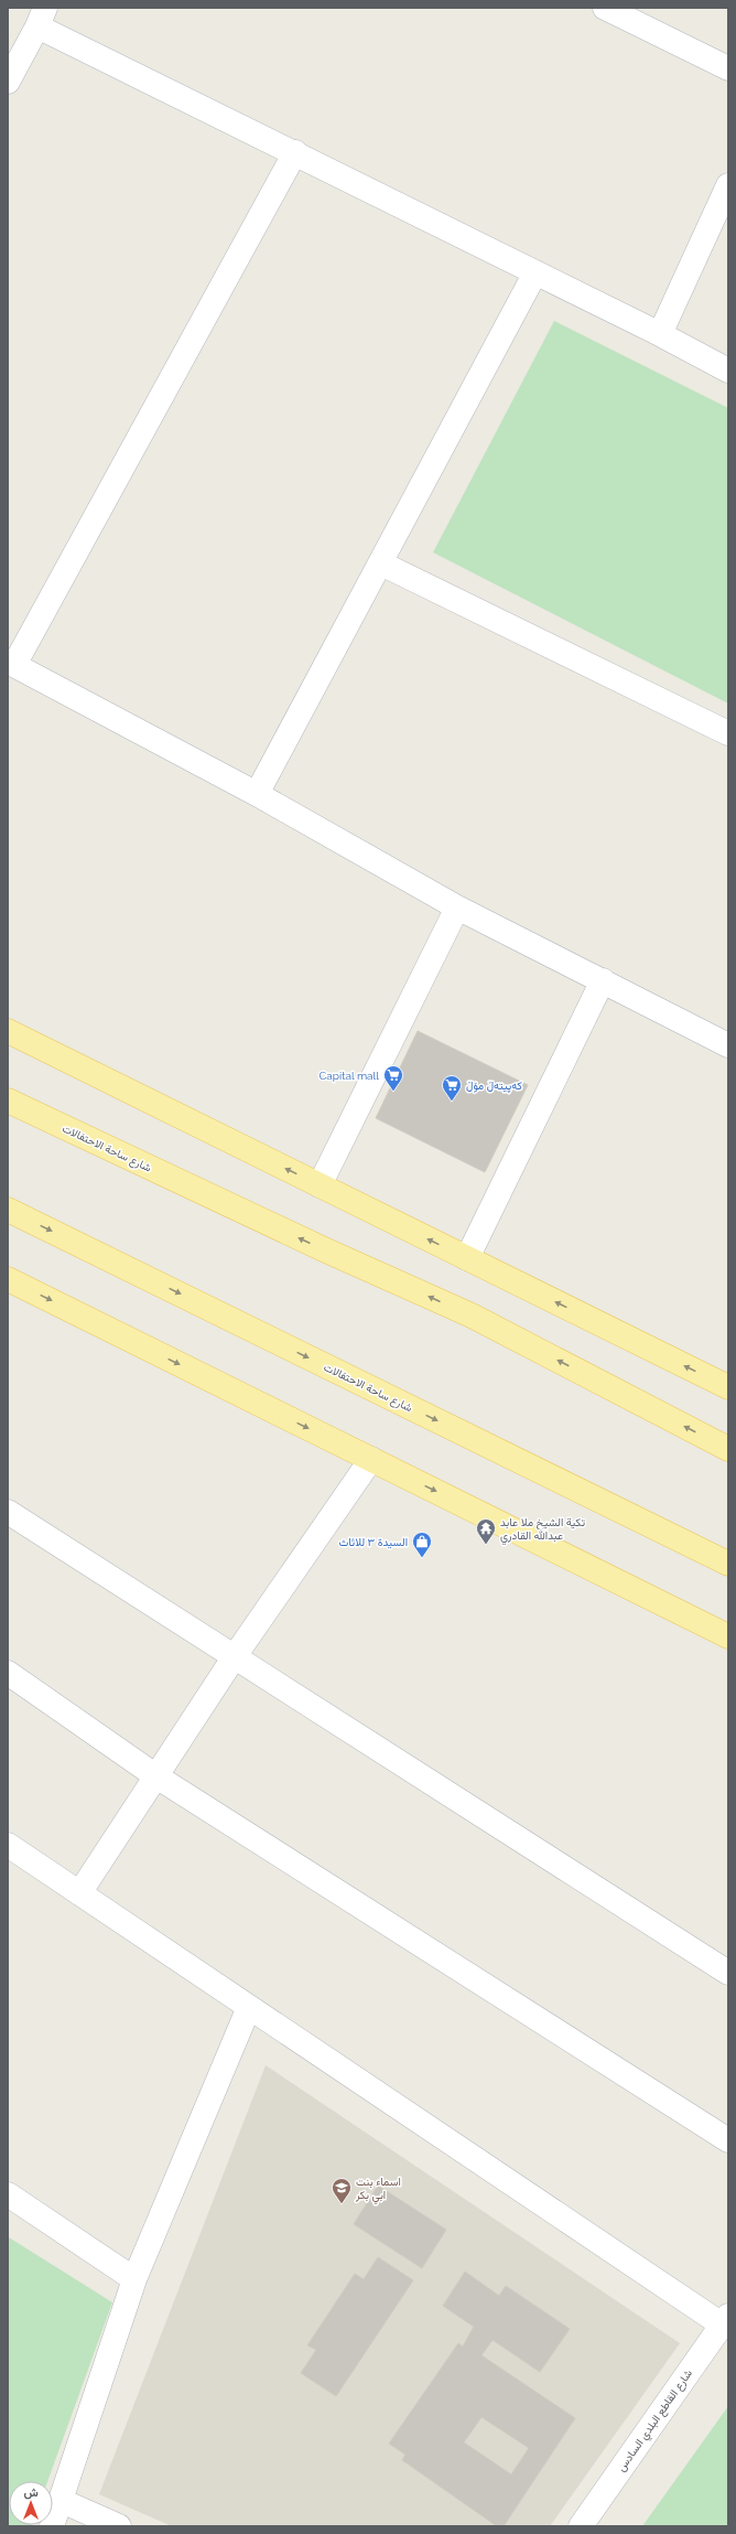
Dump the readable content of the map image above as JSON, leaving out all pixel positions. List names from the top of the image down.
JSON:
{
  "streets": {
    "main road": ["شارع ساحة الاحتفالات"],
    "street": ["شارع القاطع البلدي السادس"]
  },
  "places": {
    "supermarket": ["Capital mall", "کەپیتەڵ مۆڵ"],
    "temple": ["تكية الشيخ ملا عابد عبدالله القادري"],
    "shop": ["السيدة ٣ للاثاث"],
    "school or university": ["اسماء بنت ابي بكر"]
  },
  "north": "top"
}
